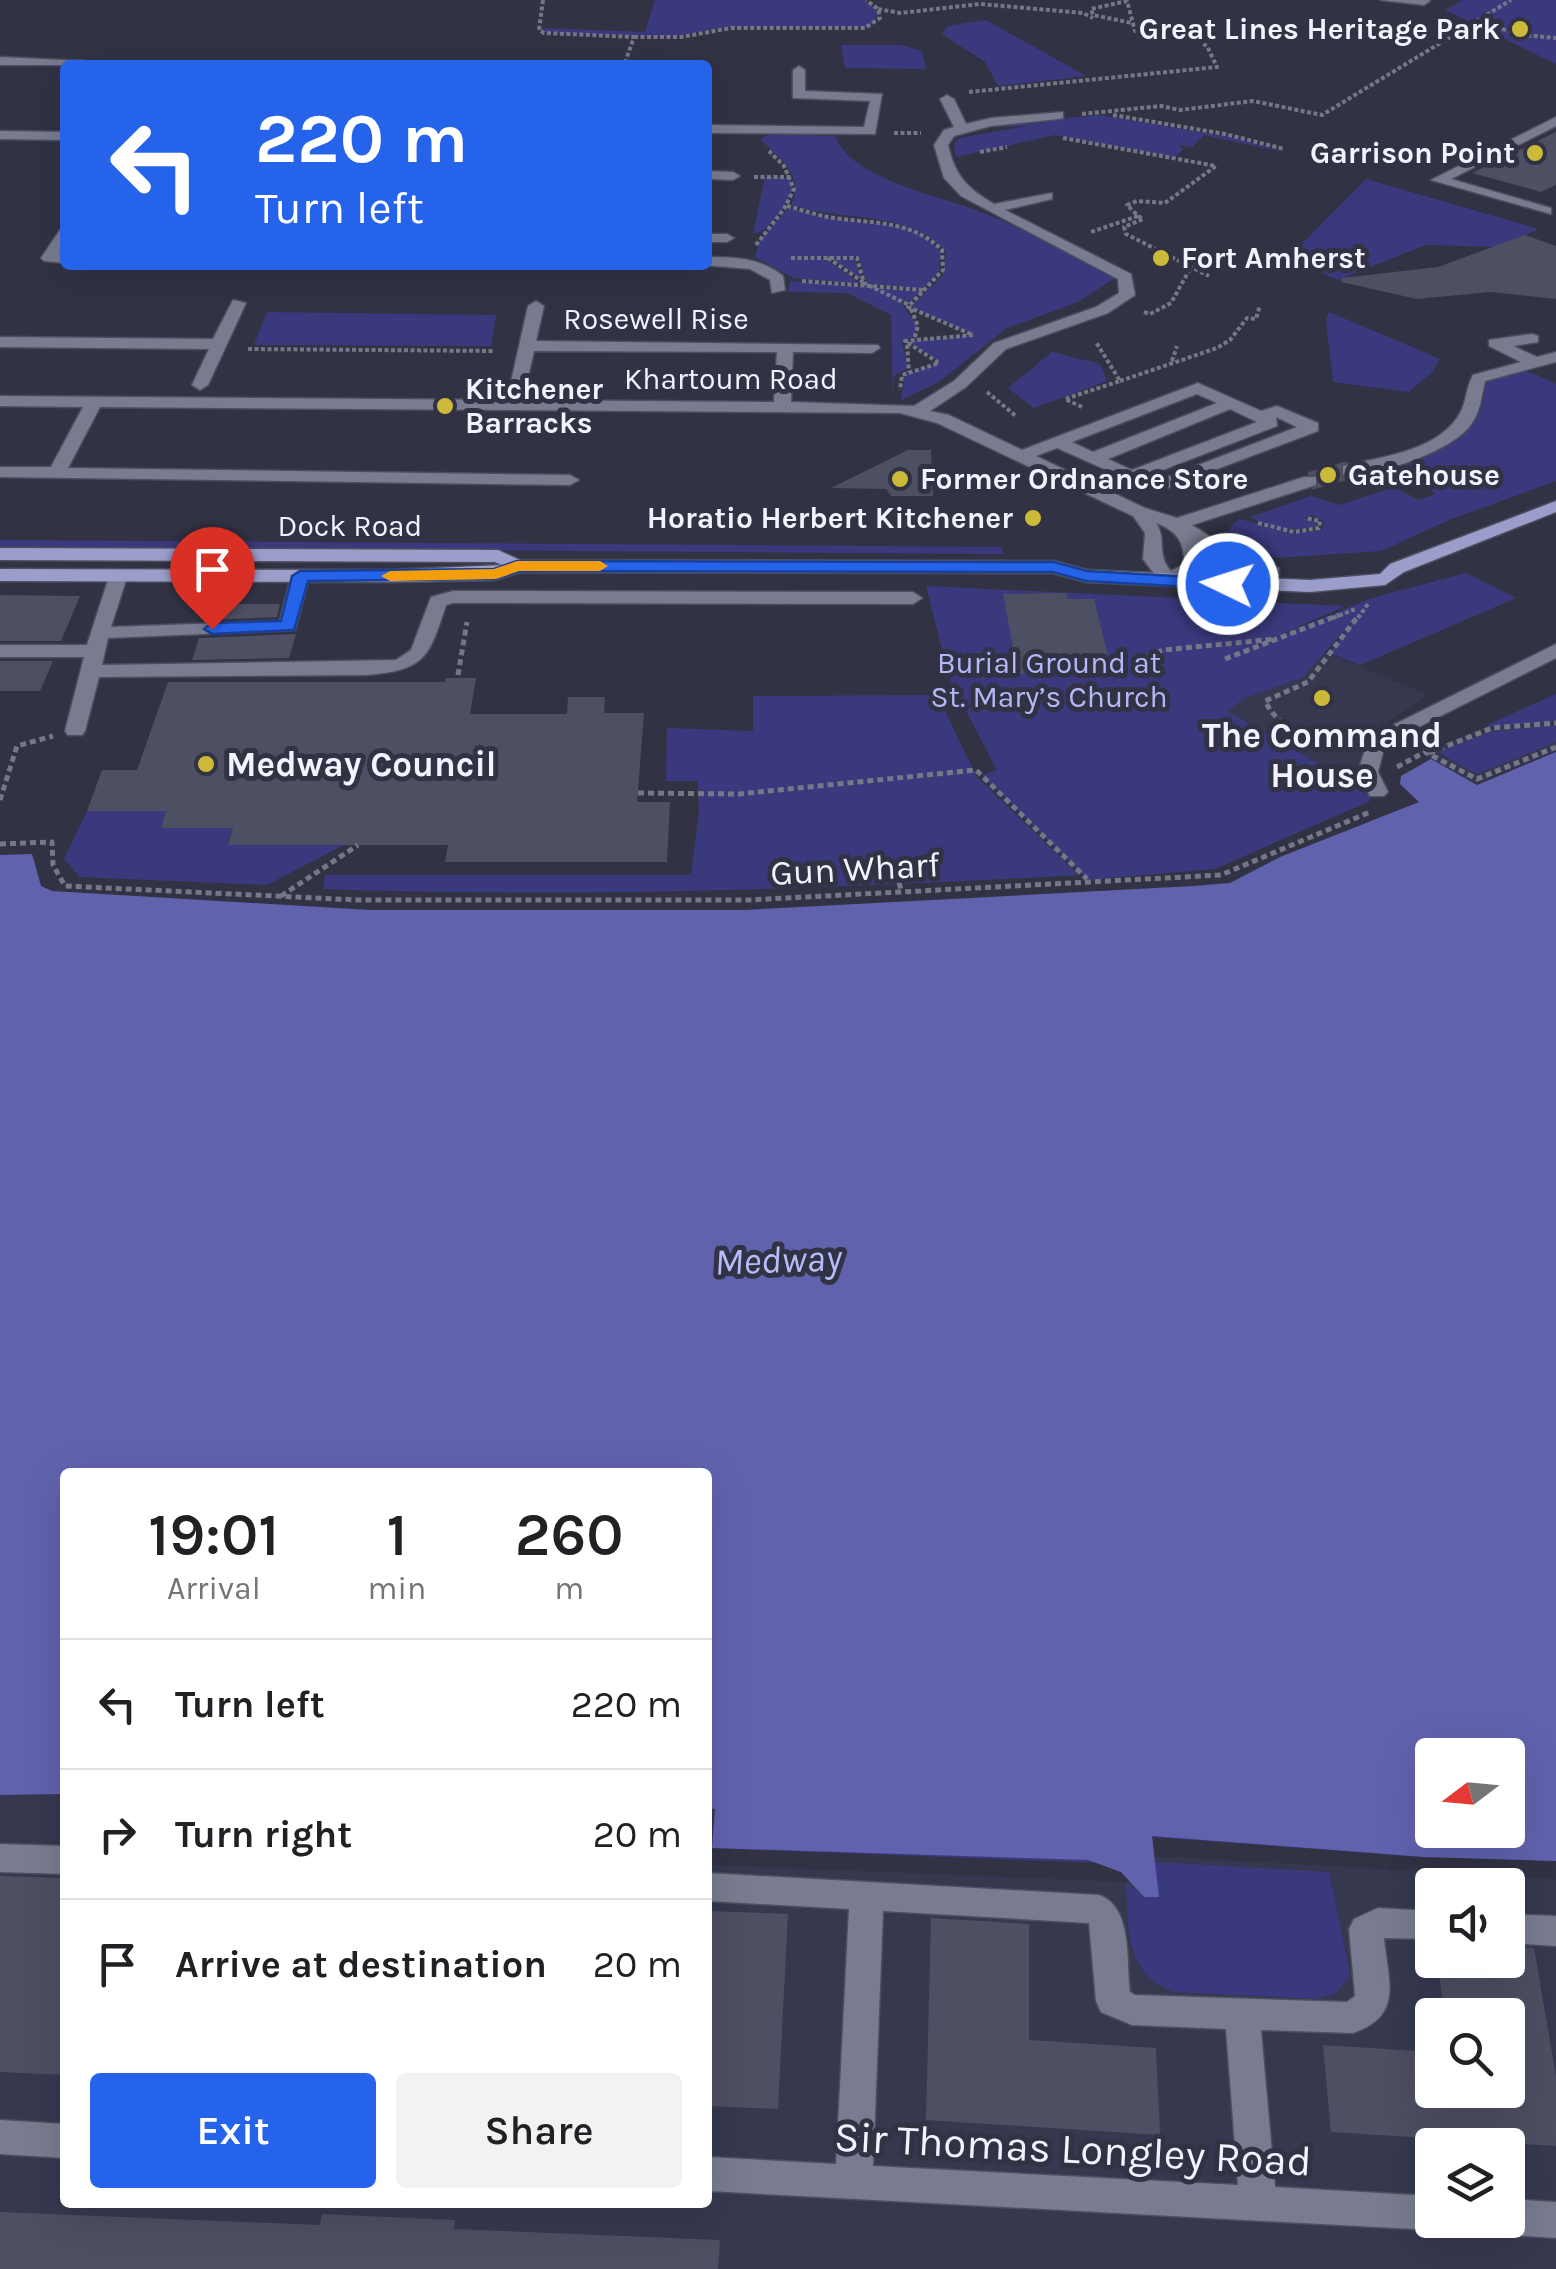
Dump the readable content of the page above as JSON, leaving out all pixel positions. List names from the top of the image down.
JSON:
{
  "streets": {
    "main road": ["Dock Road"],
    "street": ["Rosewell Rise", "Khartoum Road", "Sir Thomas Longley Road"],
    "path": ["Gun Wharf"]
  },
  "crossings": [
    ["Rosewell Rise", "Khartoum Road"],
    ["Khartoum Road", "Dock Road"]
  ],
  "water": ["Medway"],
  "parks": ["Burial Ground at St. Mary’s Church"],
  "places": [
    "Great Lines Heritage Park",
    "Garrison Point",
    "Fort Amherst",
    "Kitchener Barracks",
    "Gatehouse",
    "Former Ordnance Store",
    "Horatio Herbert Kitchener",
    "The Command House",
    "Medway Council"
  ],
  "north": "left",
  "page": {
    "turn": ["220 m", "Turn left"],
    "eta": [
      "19:01",
      "Arrival",
      "1",
      "min",
      "260",
      "m"
    ],
    "list": [
      {
        "name": "Turn left",
        "value": "220 m"
      },
      {
        "name": "Turn right",
        "value": "20 m"
      },
      {
        "name": "Arrive at destination",
        "value": "20 m"
      }
    ],
    "buttons": ["Exit", "Share"]
  }
}
